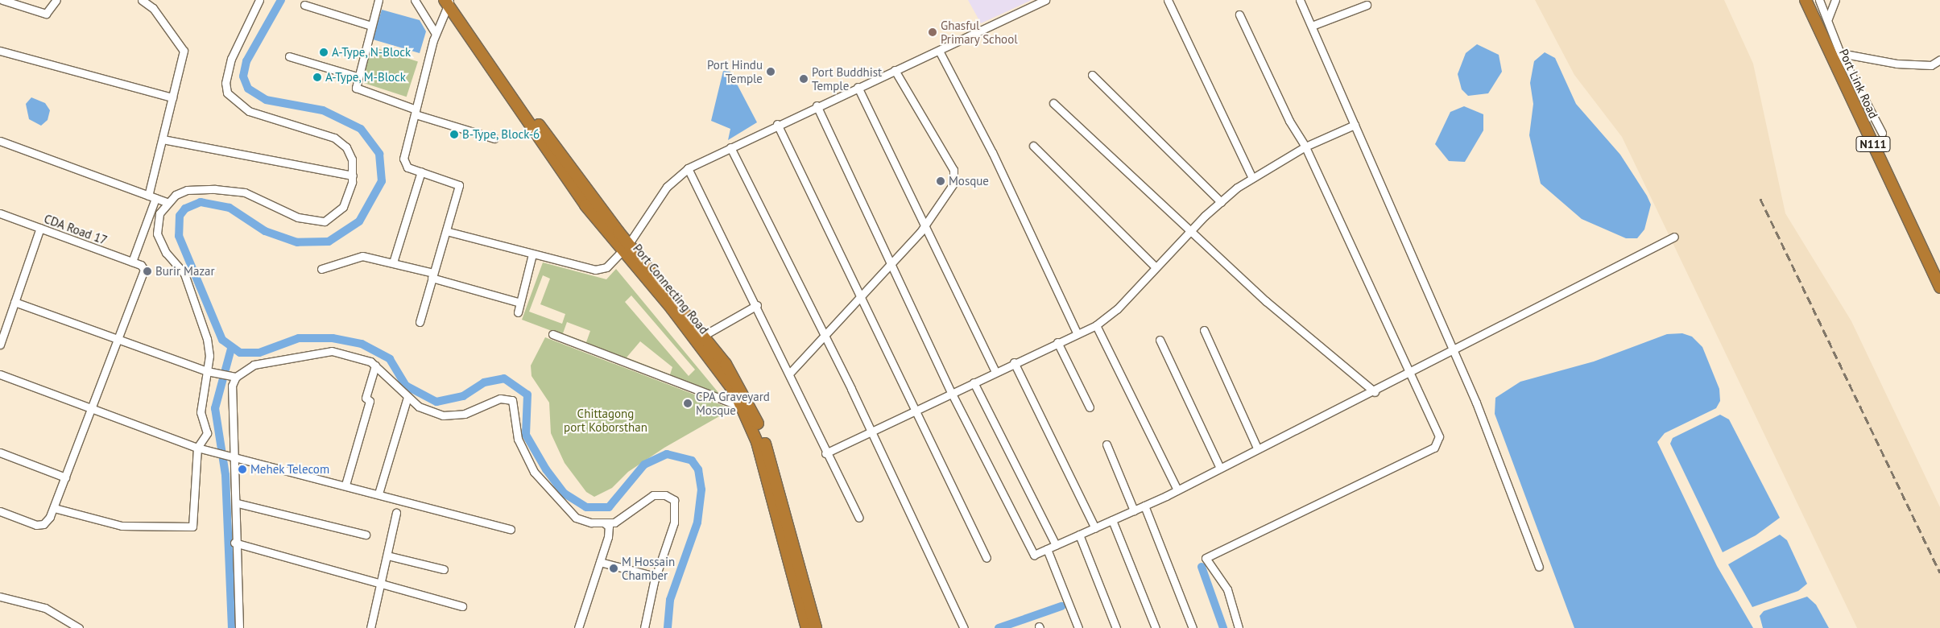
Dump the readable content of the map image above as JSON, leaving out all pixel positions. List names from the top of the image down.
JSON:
{
  "streets": {
    "highway": ["Port Link Road", "N111", "Port Connecting Road"],
    "street": ["CDA Road 17"]
  },
  "parks": ["Chittagong port Koborsthan"],
  "places": [
    "Ghasful Primary School",
    "A-Type, N-Block",
    "Port Hindu Temple",
    "A-Type, M-Block",
    "Port Buddhist Temple",
    "B-Type, Block-6",
    "Mosque",
    "Burir Mazar",
    "CPA Graveyard Mosque",
    "Mehek Telecom",
    "M Hossain Chamber"
  ]
}
